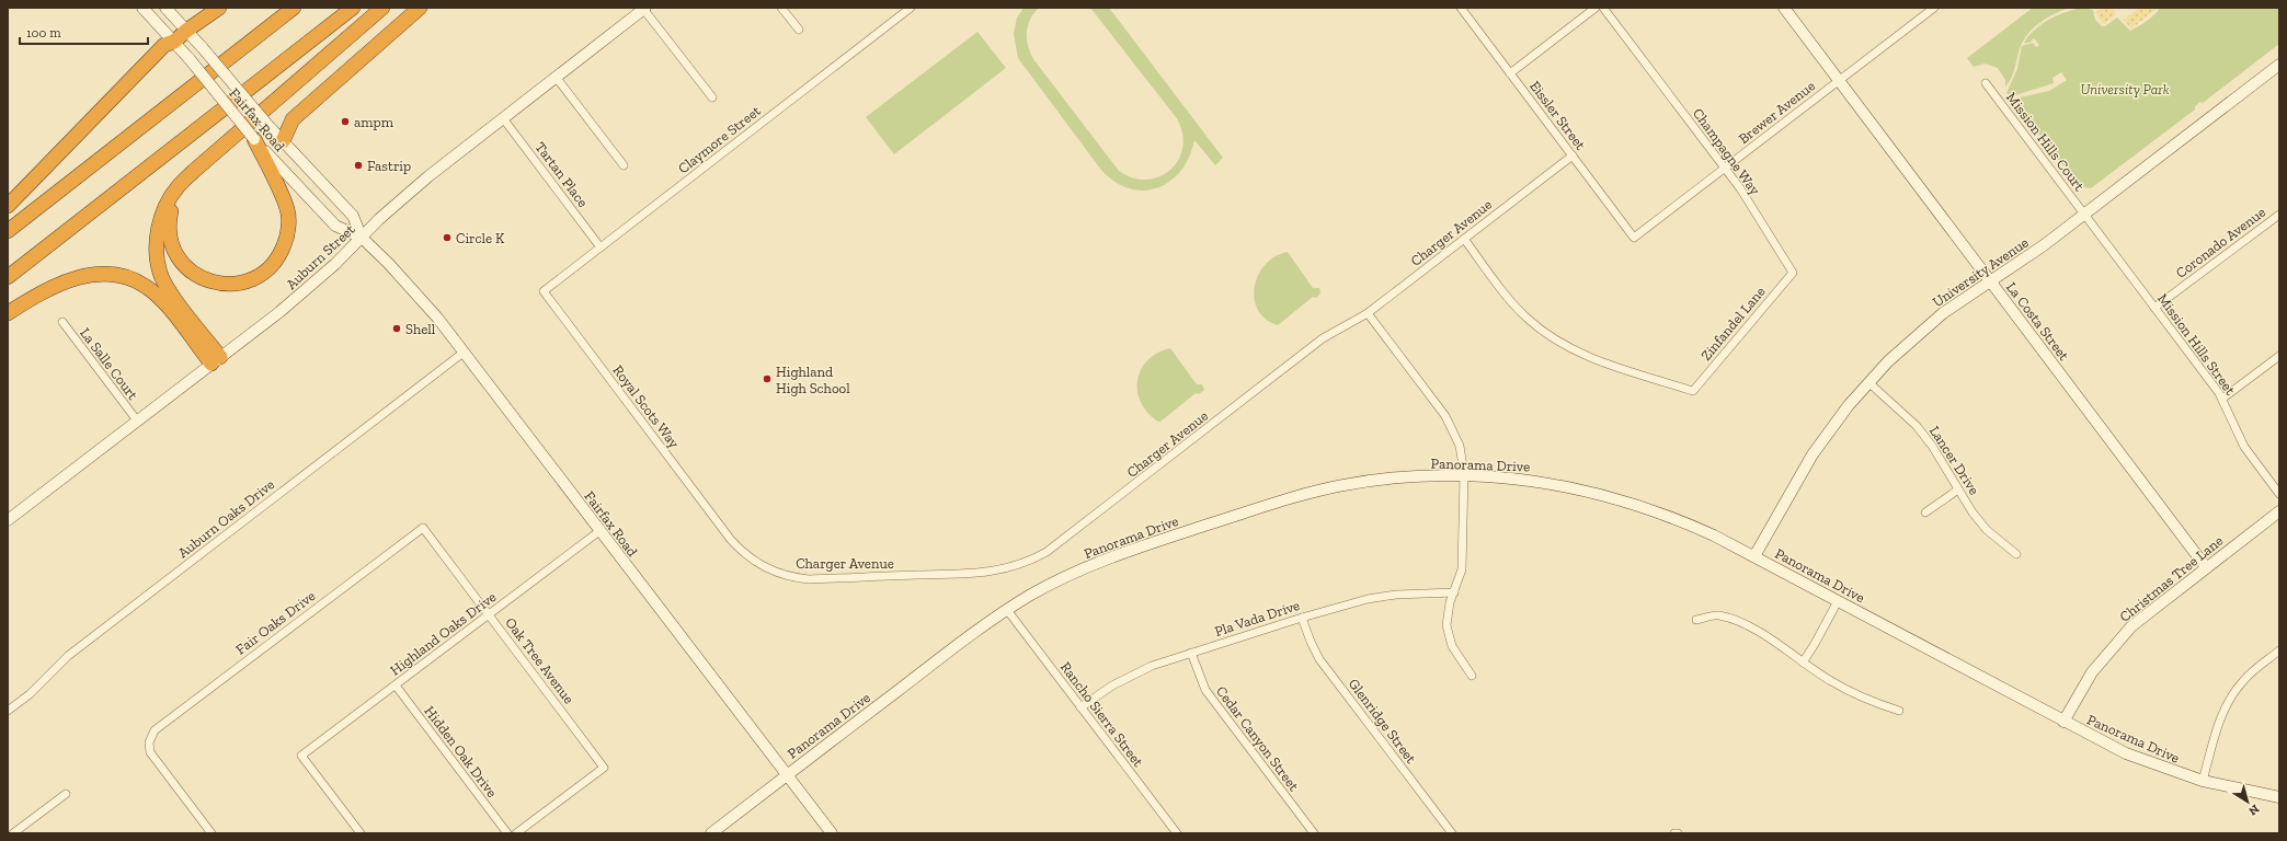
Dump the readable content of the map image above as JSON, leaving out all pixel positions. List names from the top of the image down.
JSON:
{
  "streets": {
    "street": [
      "Brewer Avenue",
      "Eissler Street",
      "Fairfax Road",
      "Claymore Street",
      "Mission Hills Court",
      "Champagne Way",
      "Tartan Place",
      "Charger Avenue",
      "Coronado Avenue",
      "Auburn Street",
      "University Avenue",
      "La Costa Street",
      "Zinfandel Lane",
      "Mission Hills Street",
      "La Salle Court",
      "Royal Scots Way",
      "Lancer Drive",
      "Panorama Drive",
      "Auburn Oaks Drive",
      "Christmas Tree Lane",
      "Pla Vada Drive",
      "Fair Oaks Drive",
      "Highland Oaks Drive",
      "Oak Tree Avenue",
      "Rancho Sierra Street",
      "Glenridge Street",
      "Cedar Canyon Street",
      "Hidden Oak Drive"
    ]
  },
  "crossings": [
    ["Brewer Avenue", "Eissler Street"],
    ["Brewer Avenue", "Champagne Way"],
    ["Brewer Avenue", "La Costa Street"],
    ["Eissler Street", "Charger Avenue"],
    ["Fairfax Road", "Auburn Street"],
    ["Fairfax Road", "Panorama Drive"],
    ["Fairfax Road", "Auburn Oaks Drive"],
    ["Fairfax Road", "Highland Oaks Drive"],
    ["Claymore Street", "Tartan Place"],
    ["Claymore Street", "Royal Scots Way"],
    ["Mission Hills Court", "University Avenue"],
    ["Mission Hills Court", "Mission Hills Street"],
    ["Champagne Way", "Zinfandel Lane"],
    ["Tartan Place", "Auburn Street"],
    ["Charger Avenue", "Zinfandel Lane"],
    ["Charger Avenue", "Royal Scots Way"],
    ["Coronado Avenue", "Mission Hills Street"],
    ["Auburn Street", "La Salle Court"],
    ["University Avenue", "La Costa Street"],
    ["University Avenue", "Mission Hills Street"],
    ["University Avenue", "Lancer Drive"],
    ["University Avenue", "Panorama Drive"],
    ["La Costa Street", "Christmas Tree Lane"],
    ["Panorama Drive", "Christmas Tree Lane"],
    ["Panorama Drive", "Rancho Sierra Street"],
    ["Pla Vada Drive", "Rancho Sierra Street"],
    ["Pla Vada Drive", "Glenridge Street"],
    ["Pla Vada Drive", "Cedar Canyon Street"],
    ["Fair Oaks Drive", "Oak Tree Avenue"],
    ["Highland Oaks Drive", "Oak Tree Avenue"],
    ["Highland Oaks Drive", "Hidden Oak Drive"]
  ],
  "parks": ["University Park"],
  "places": [
    "ampm",
    "Fastrip",
    "Circle K",
    "Shell",
    "Highland High School"
  ],
  "scale_bar": "100 m",
  "north": "bottom right"
}
